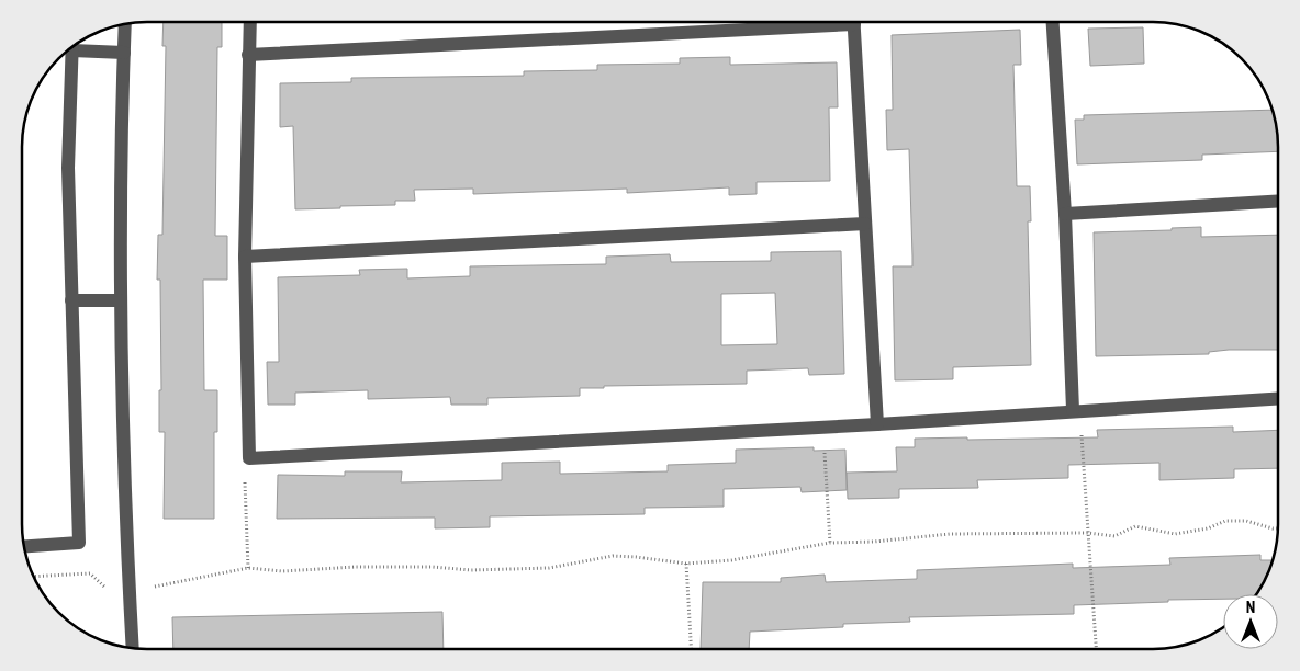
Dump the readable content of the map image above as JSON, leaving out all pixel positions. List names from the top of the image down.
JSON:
{
  "north": "top"
}
